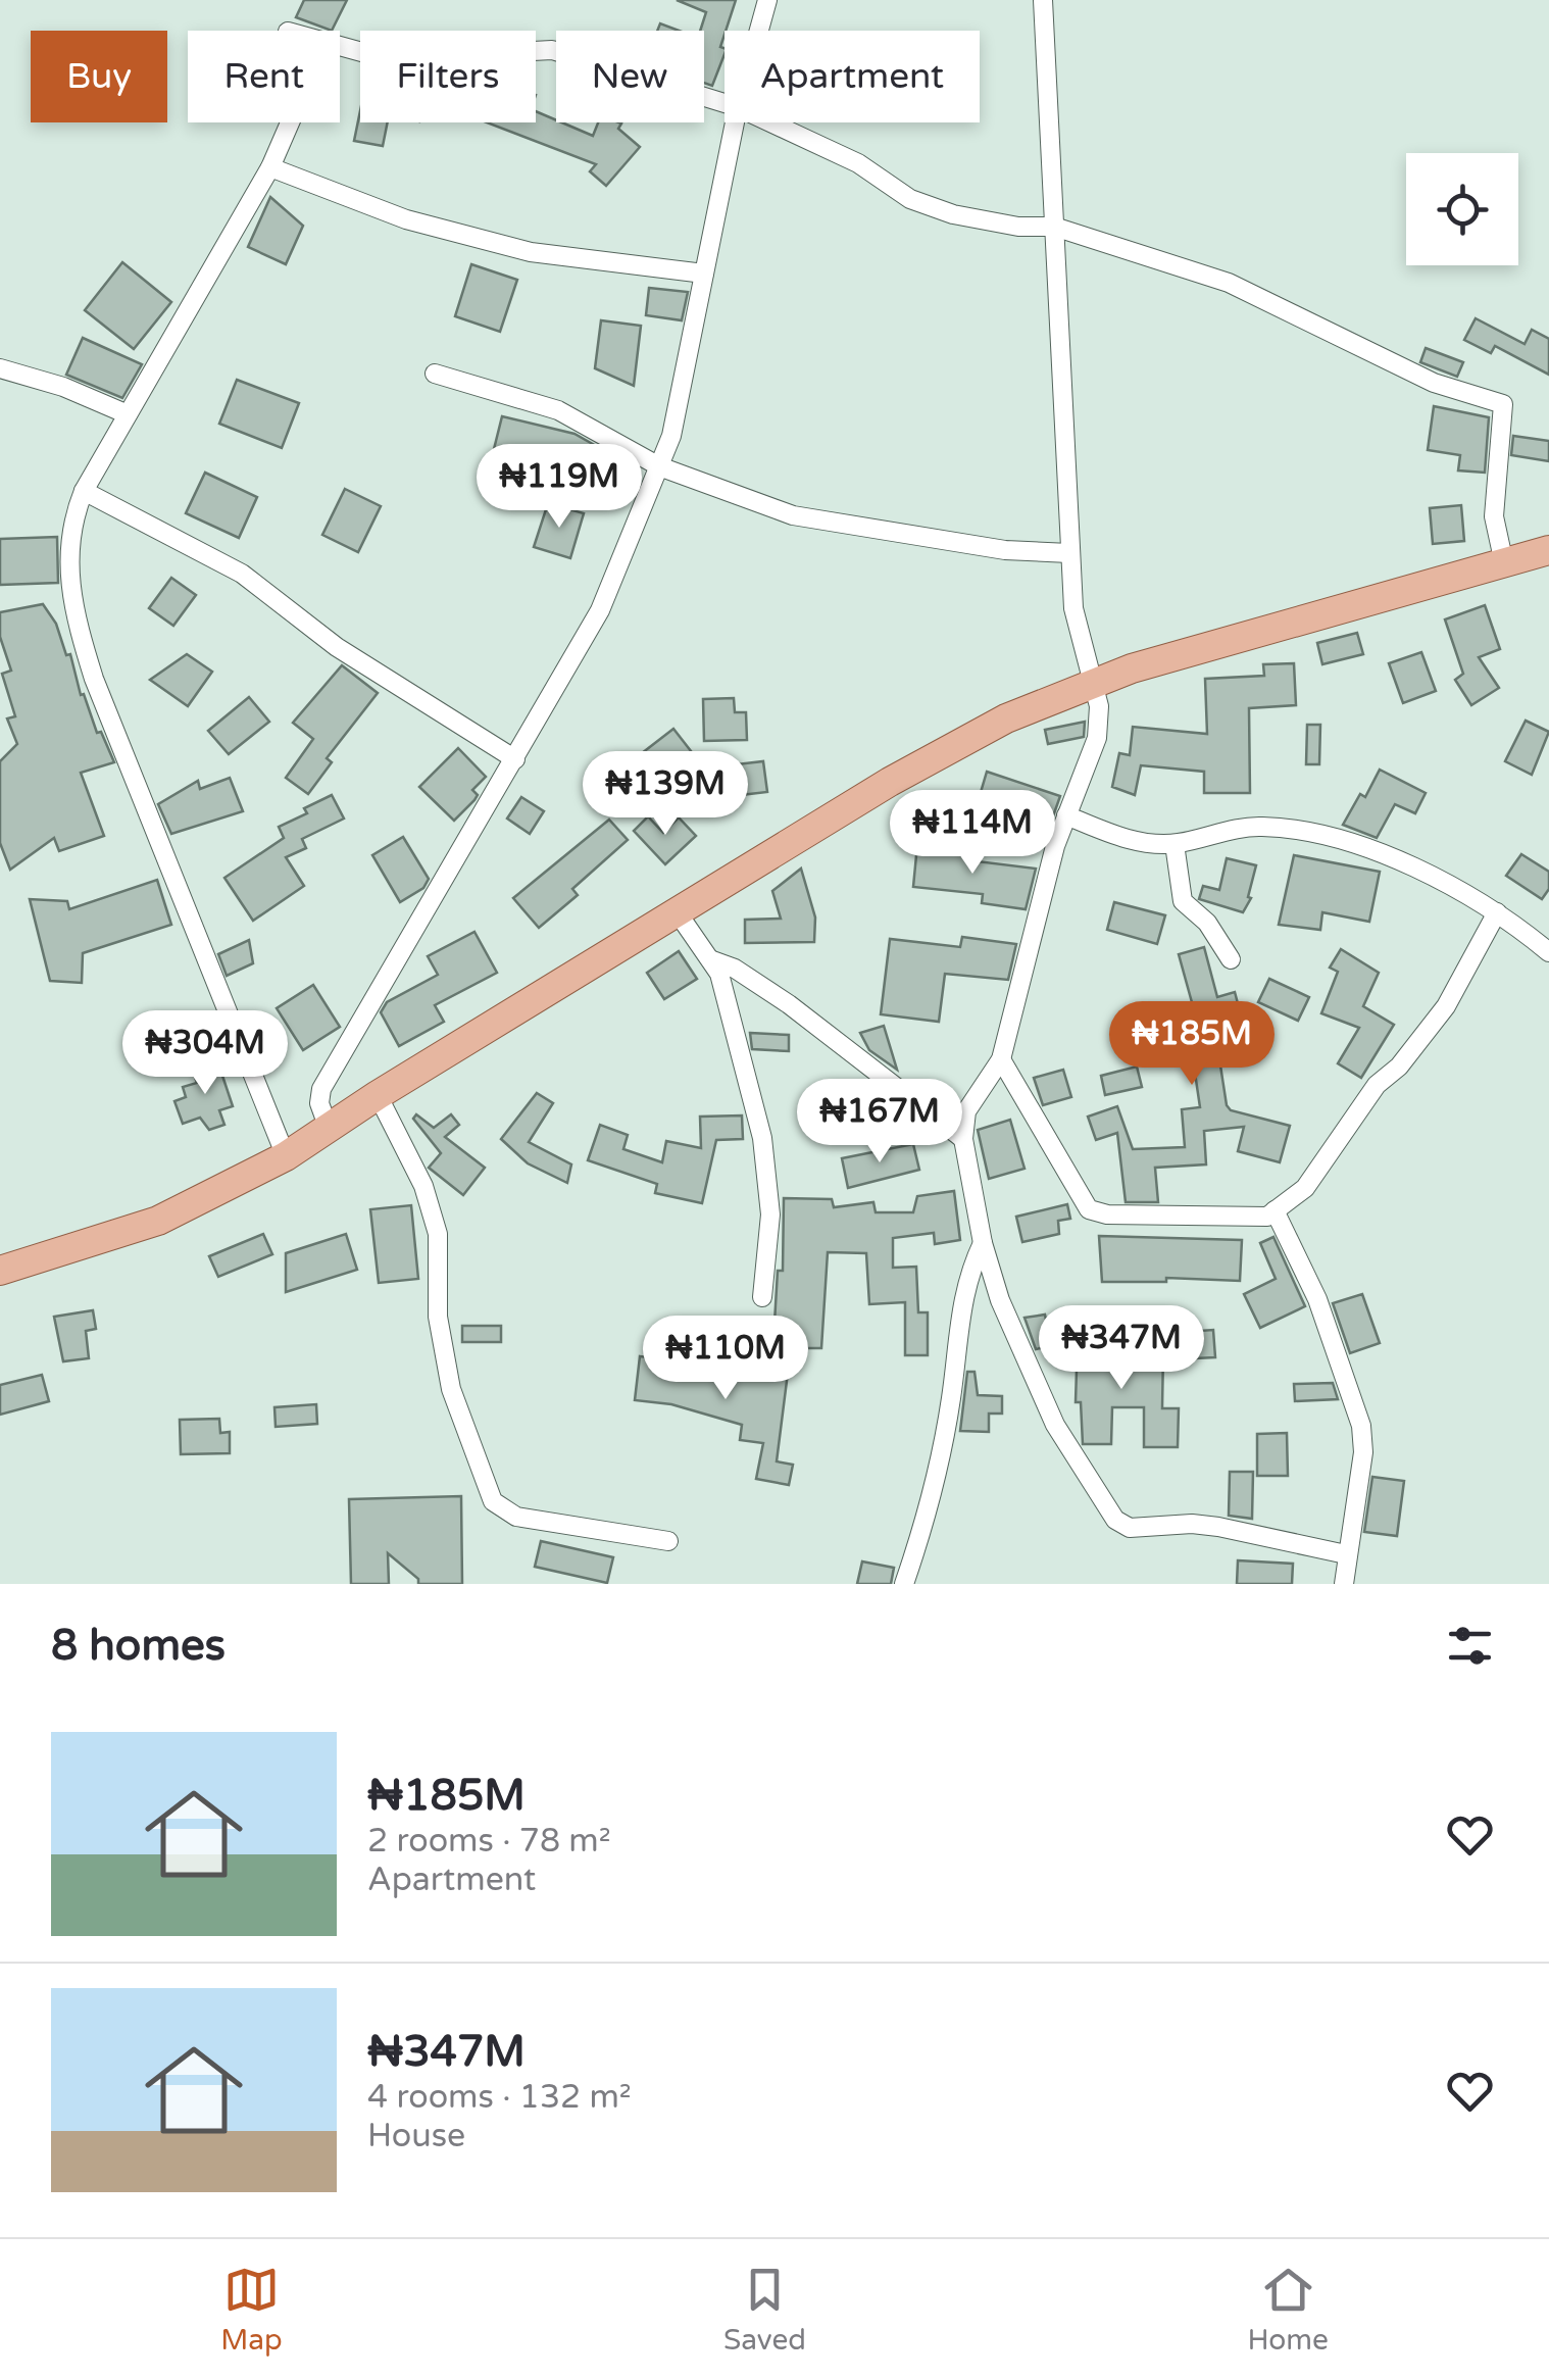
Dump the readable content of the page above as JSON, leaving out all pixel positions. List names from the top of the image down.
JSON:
{
  "page": {
    "chip": [
      "Buy",
      "Rent",
      "Filters",
      "New",
      "Apartment"
    ],
    "price": [
      "₦119M",
      "₦139M",
      "₦114M",
      "₦185M",
      "₦304M",
      "₦167M",
      "₦347M",
      "₦110M"
    ],
    "heading": "8 homes",
    "list": [
      {
        "name": "₦185M",
        "note": "2 rooms · 78 m² · Apartment"
      },
      {
        "name": "₦347M",
        "note": "4 rooms · 132 m² · House"
      }
    ],
    "tabs": ["Map", "Saved", "Home"]
  }
}
